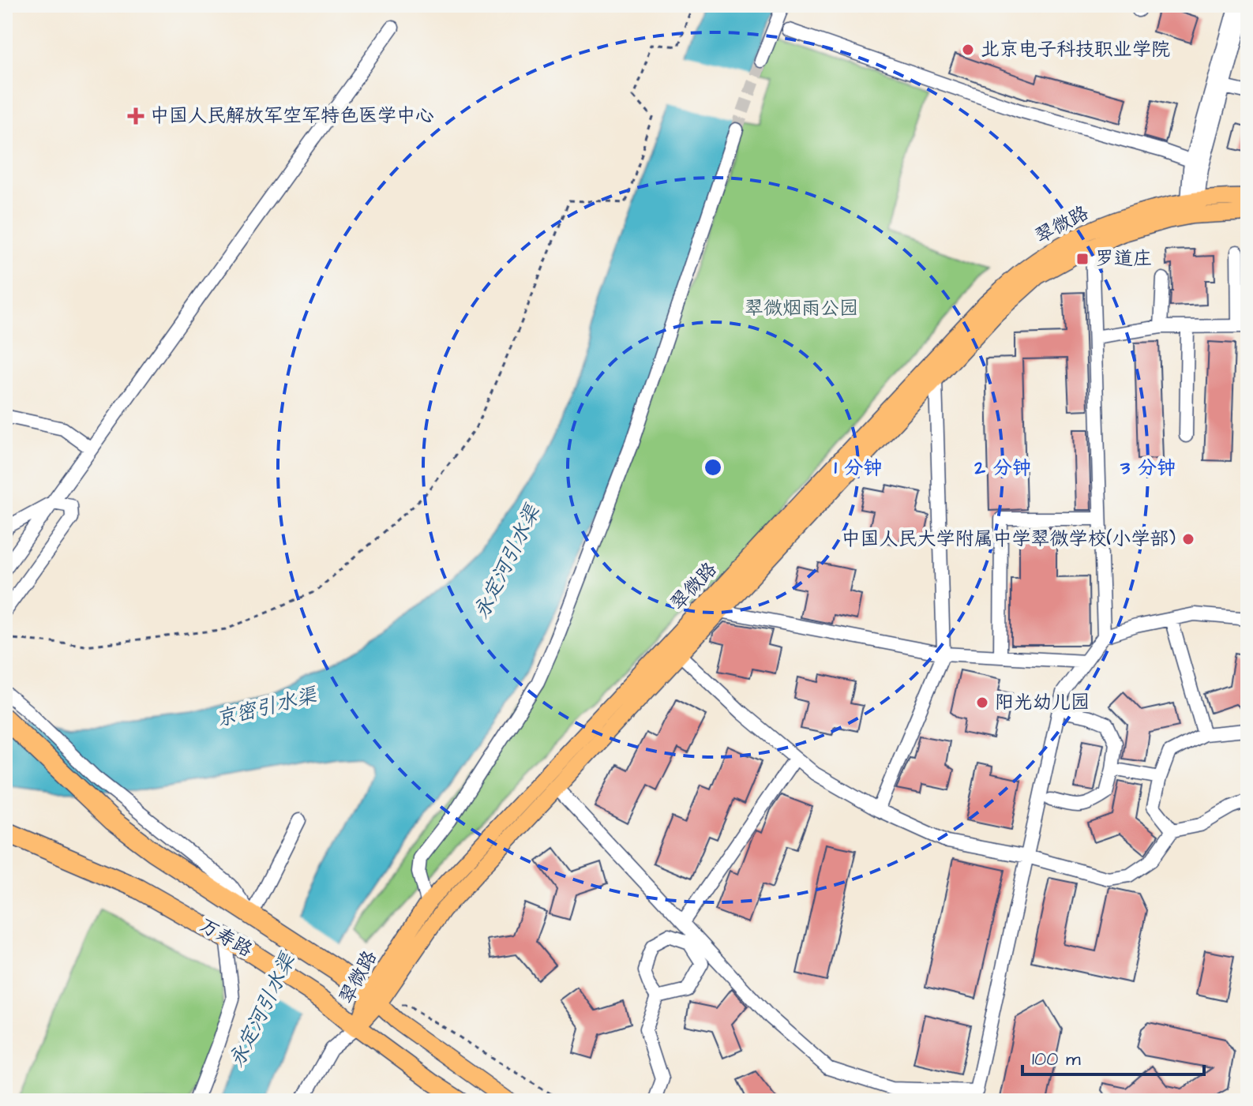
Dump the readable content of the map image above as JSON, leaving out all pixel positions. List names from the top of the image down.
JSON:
{
  "streets": {
    "highway": ["万寿路"],
    "main road": ["翠微路"]
  },
  "crossings": [
    ["翠微路", "万寿路"]
  ],
  "water": ["永定河引水渠", "京密引水渠"],
  "parks": ["翠微烟雨公园"],
  "places": {
    "other": ["北京电子科技职业学院", "中国人民大学附属中学翠微学校(小学部)", "阳光幼儿园"],
    "health": ["中国人民解放军空军特色医学中心"],
    "transit": ["罗道庄"]
  },
  "scale_bar": "100 m",
  "rings": ["1 分钟", "2 分钟", "3 分钟"]
}
